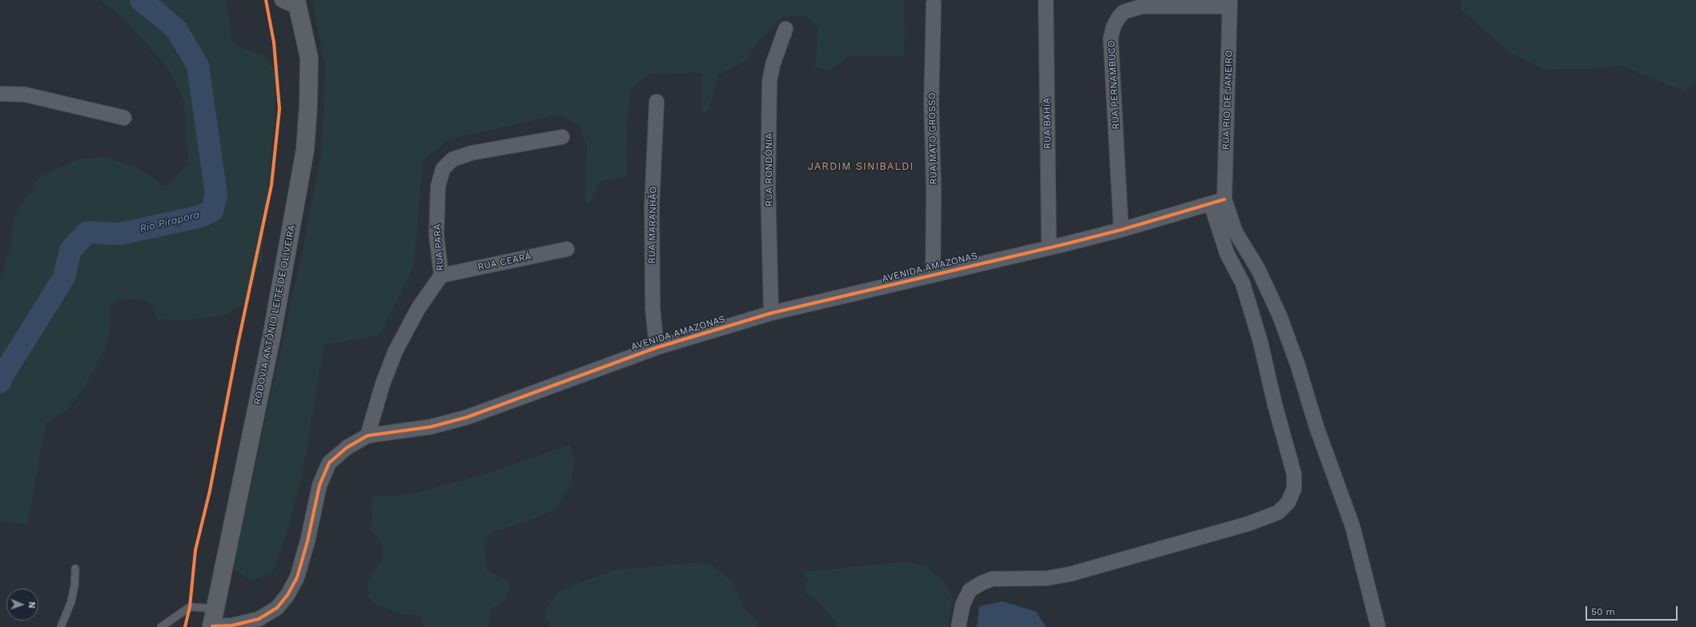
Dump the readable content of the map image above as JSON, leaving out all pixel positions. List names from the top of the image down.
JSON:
{
  "streets": {
    "main road": ["RODOVIA ANTÔNIO LEITE DE OLIVEIRA"],
    "street": [
      "RUA PERNAMBUCO",
      "RUA RIO DE JANEIRO",
      "RUA BAHÍA",
      "RUA MATO GROSSO",
      "RUA RONDÔNIA",
      "RUA MARANHÃO",
      "RUA PARÁ",
      "RUA CEARÁ",
      "AVENIDA AMAZONAS"
    ]
  },
  "crossings": [
    ["RUA PERNAMBUCO", "RUA RIO DE JANEIRO"],
    ["RUA PERNAMBUCO", "AVENIDA AMAZONAS"],
    ["RUA RIO DE JANEIRO", "AVENIDA AMAZONAS"],
    ["RUA BAHÍA", "AVENIDA AMAZONAS"],
    ["RUA MATO GROSSO", "AVENIDA AMAZONAS"],
    ["RUA RONDÔNIA", "AVENIDA AMAZONAS"],
    ["RUA MARANHÃO", "AVENIDA AMAZONAS"],
    ["RUA PARÁ", "RUA CEARÁ"],
    ["RUA PARÁ", "AVENIDA AMAZONAS"],
    ["AVENIDA AMAZONAS", "RODOVIA ANTÔNIO LEITE DE OLIVEIRA"]
  ],
  "districts": ["JARDIM SINIBALDI"],
  "water": ["Rio Pirapora"],
  "scale_bar": "50 m",
  "north": "right"
}
